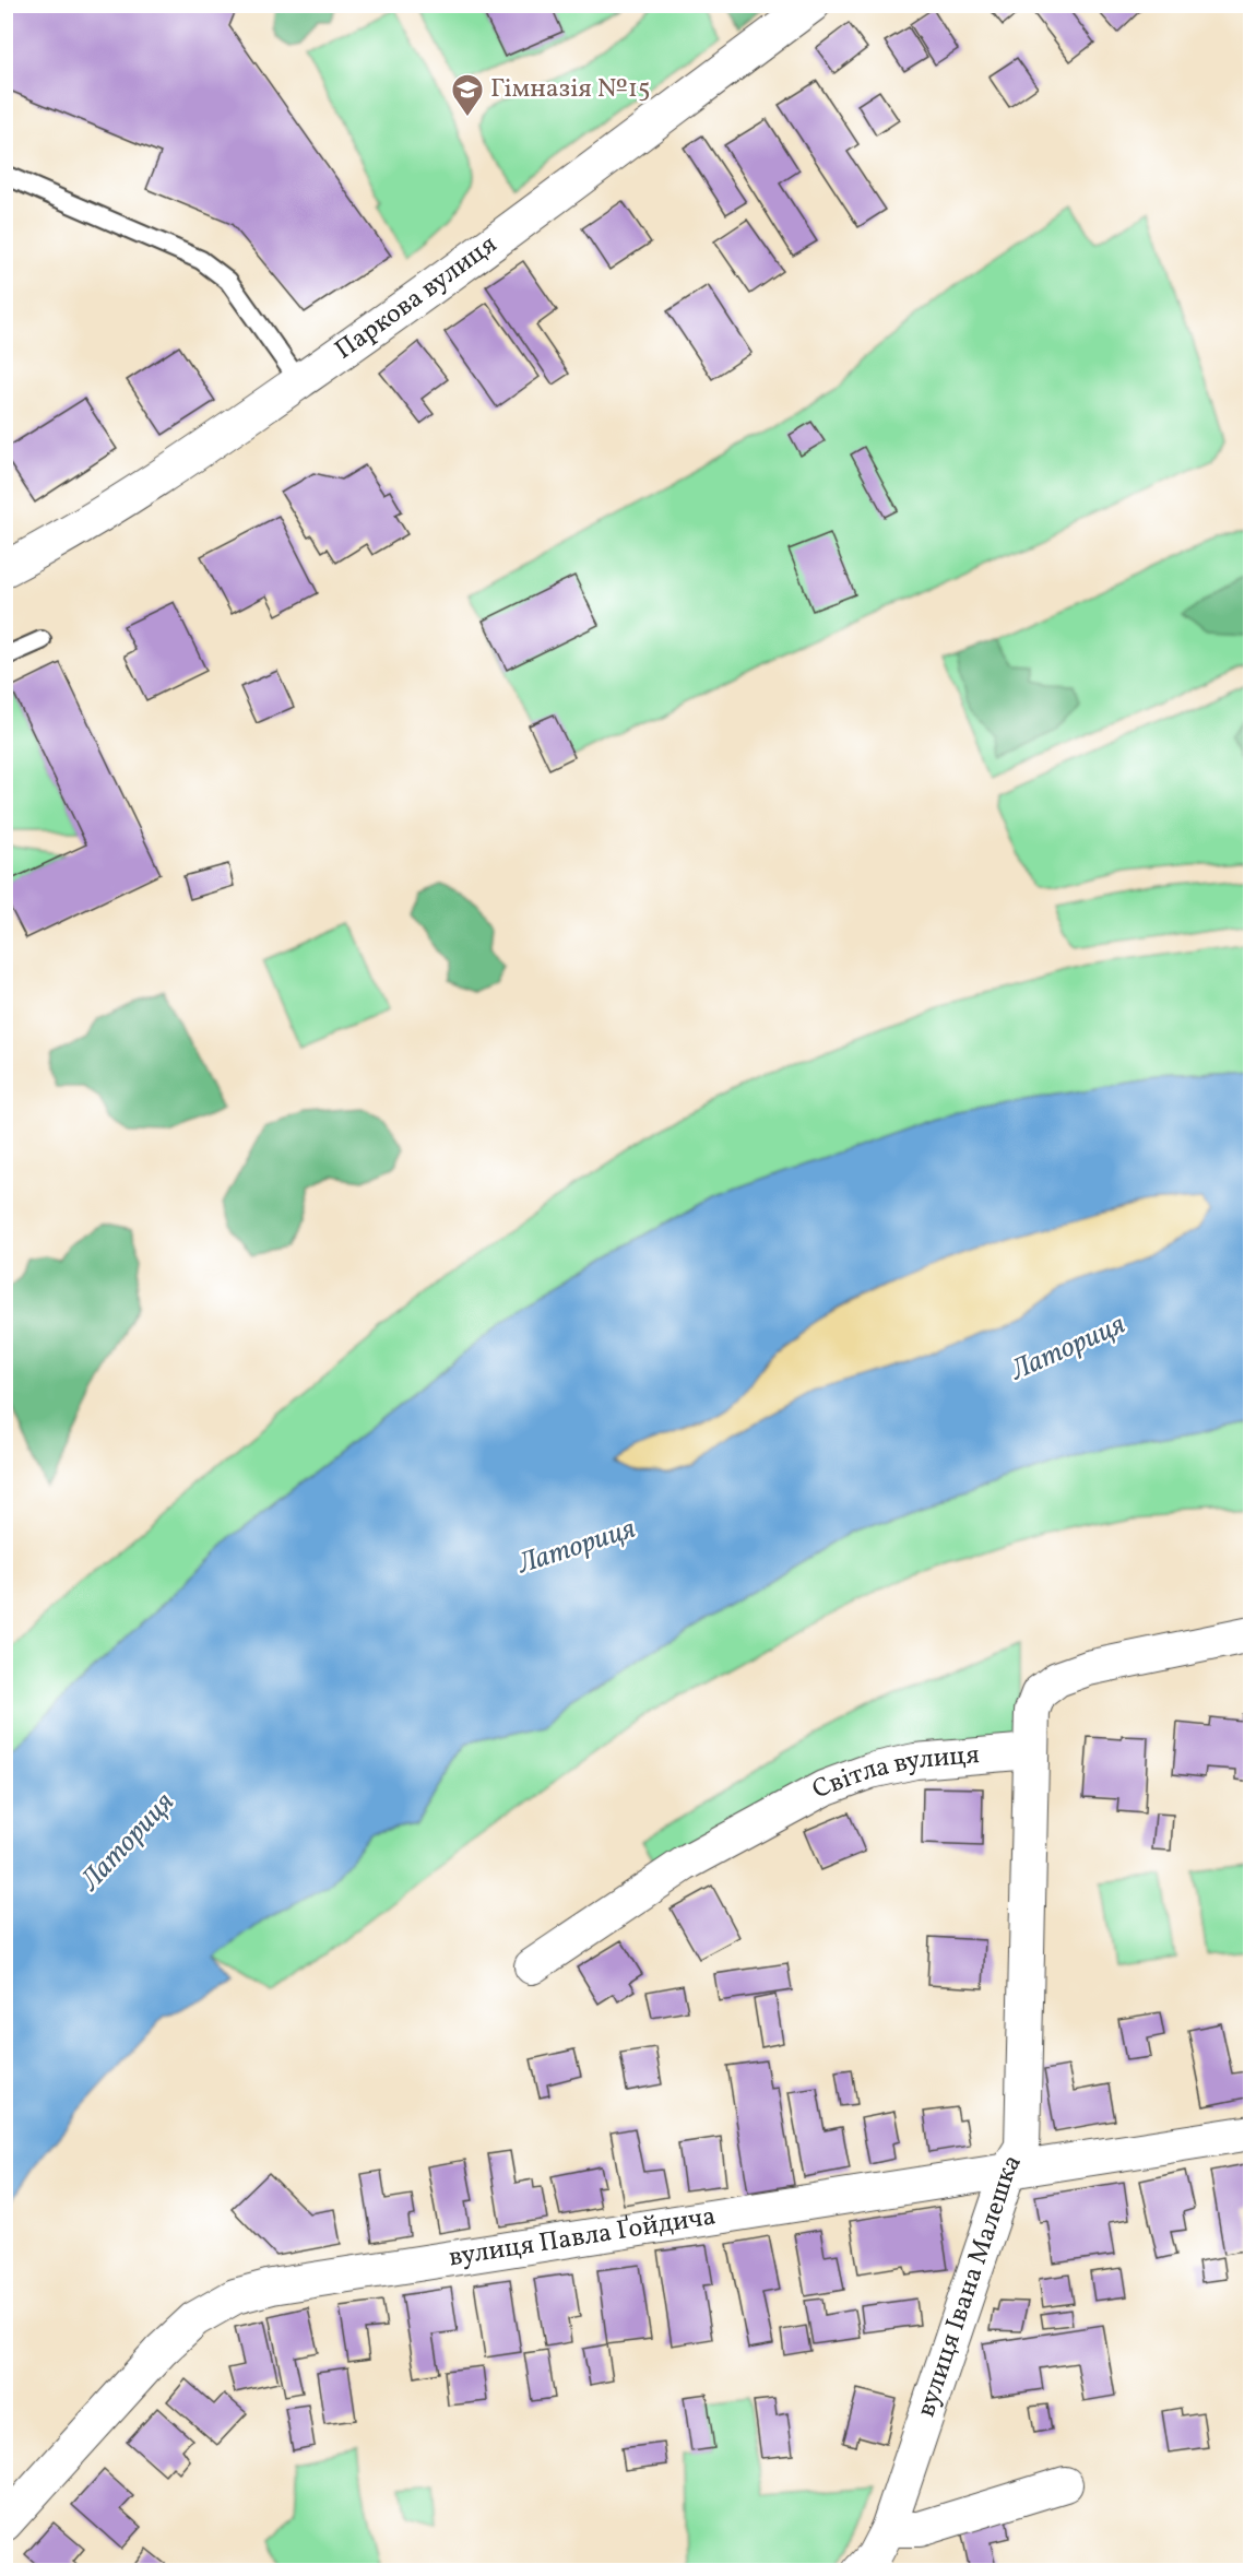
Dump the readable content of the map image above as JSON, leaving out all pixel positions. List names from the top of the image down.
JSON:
{
  "streets": {
    "street": [
      "Паркова вулиця",
      "Світла вулиця",
      "вулиця Павла Ґойдича",
      "вулиця Івана Малешка"
    ]
  },
  "crossings": [
    ["Світла вулиця", "вулиця Івана Малешка"],
    ["вулиця Павла Ґойдича", "вулиця Івана Малешка"]
  ],
  "water": ["Латориця"],
  "places": {
    "school or university": ["Гімназія №15"]
  }
}
